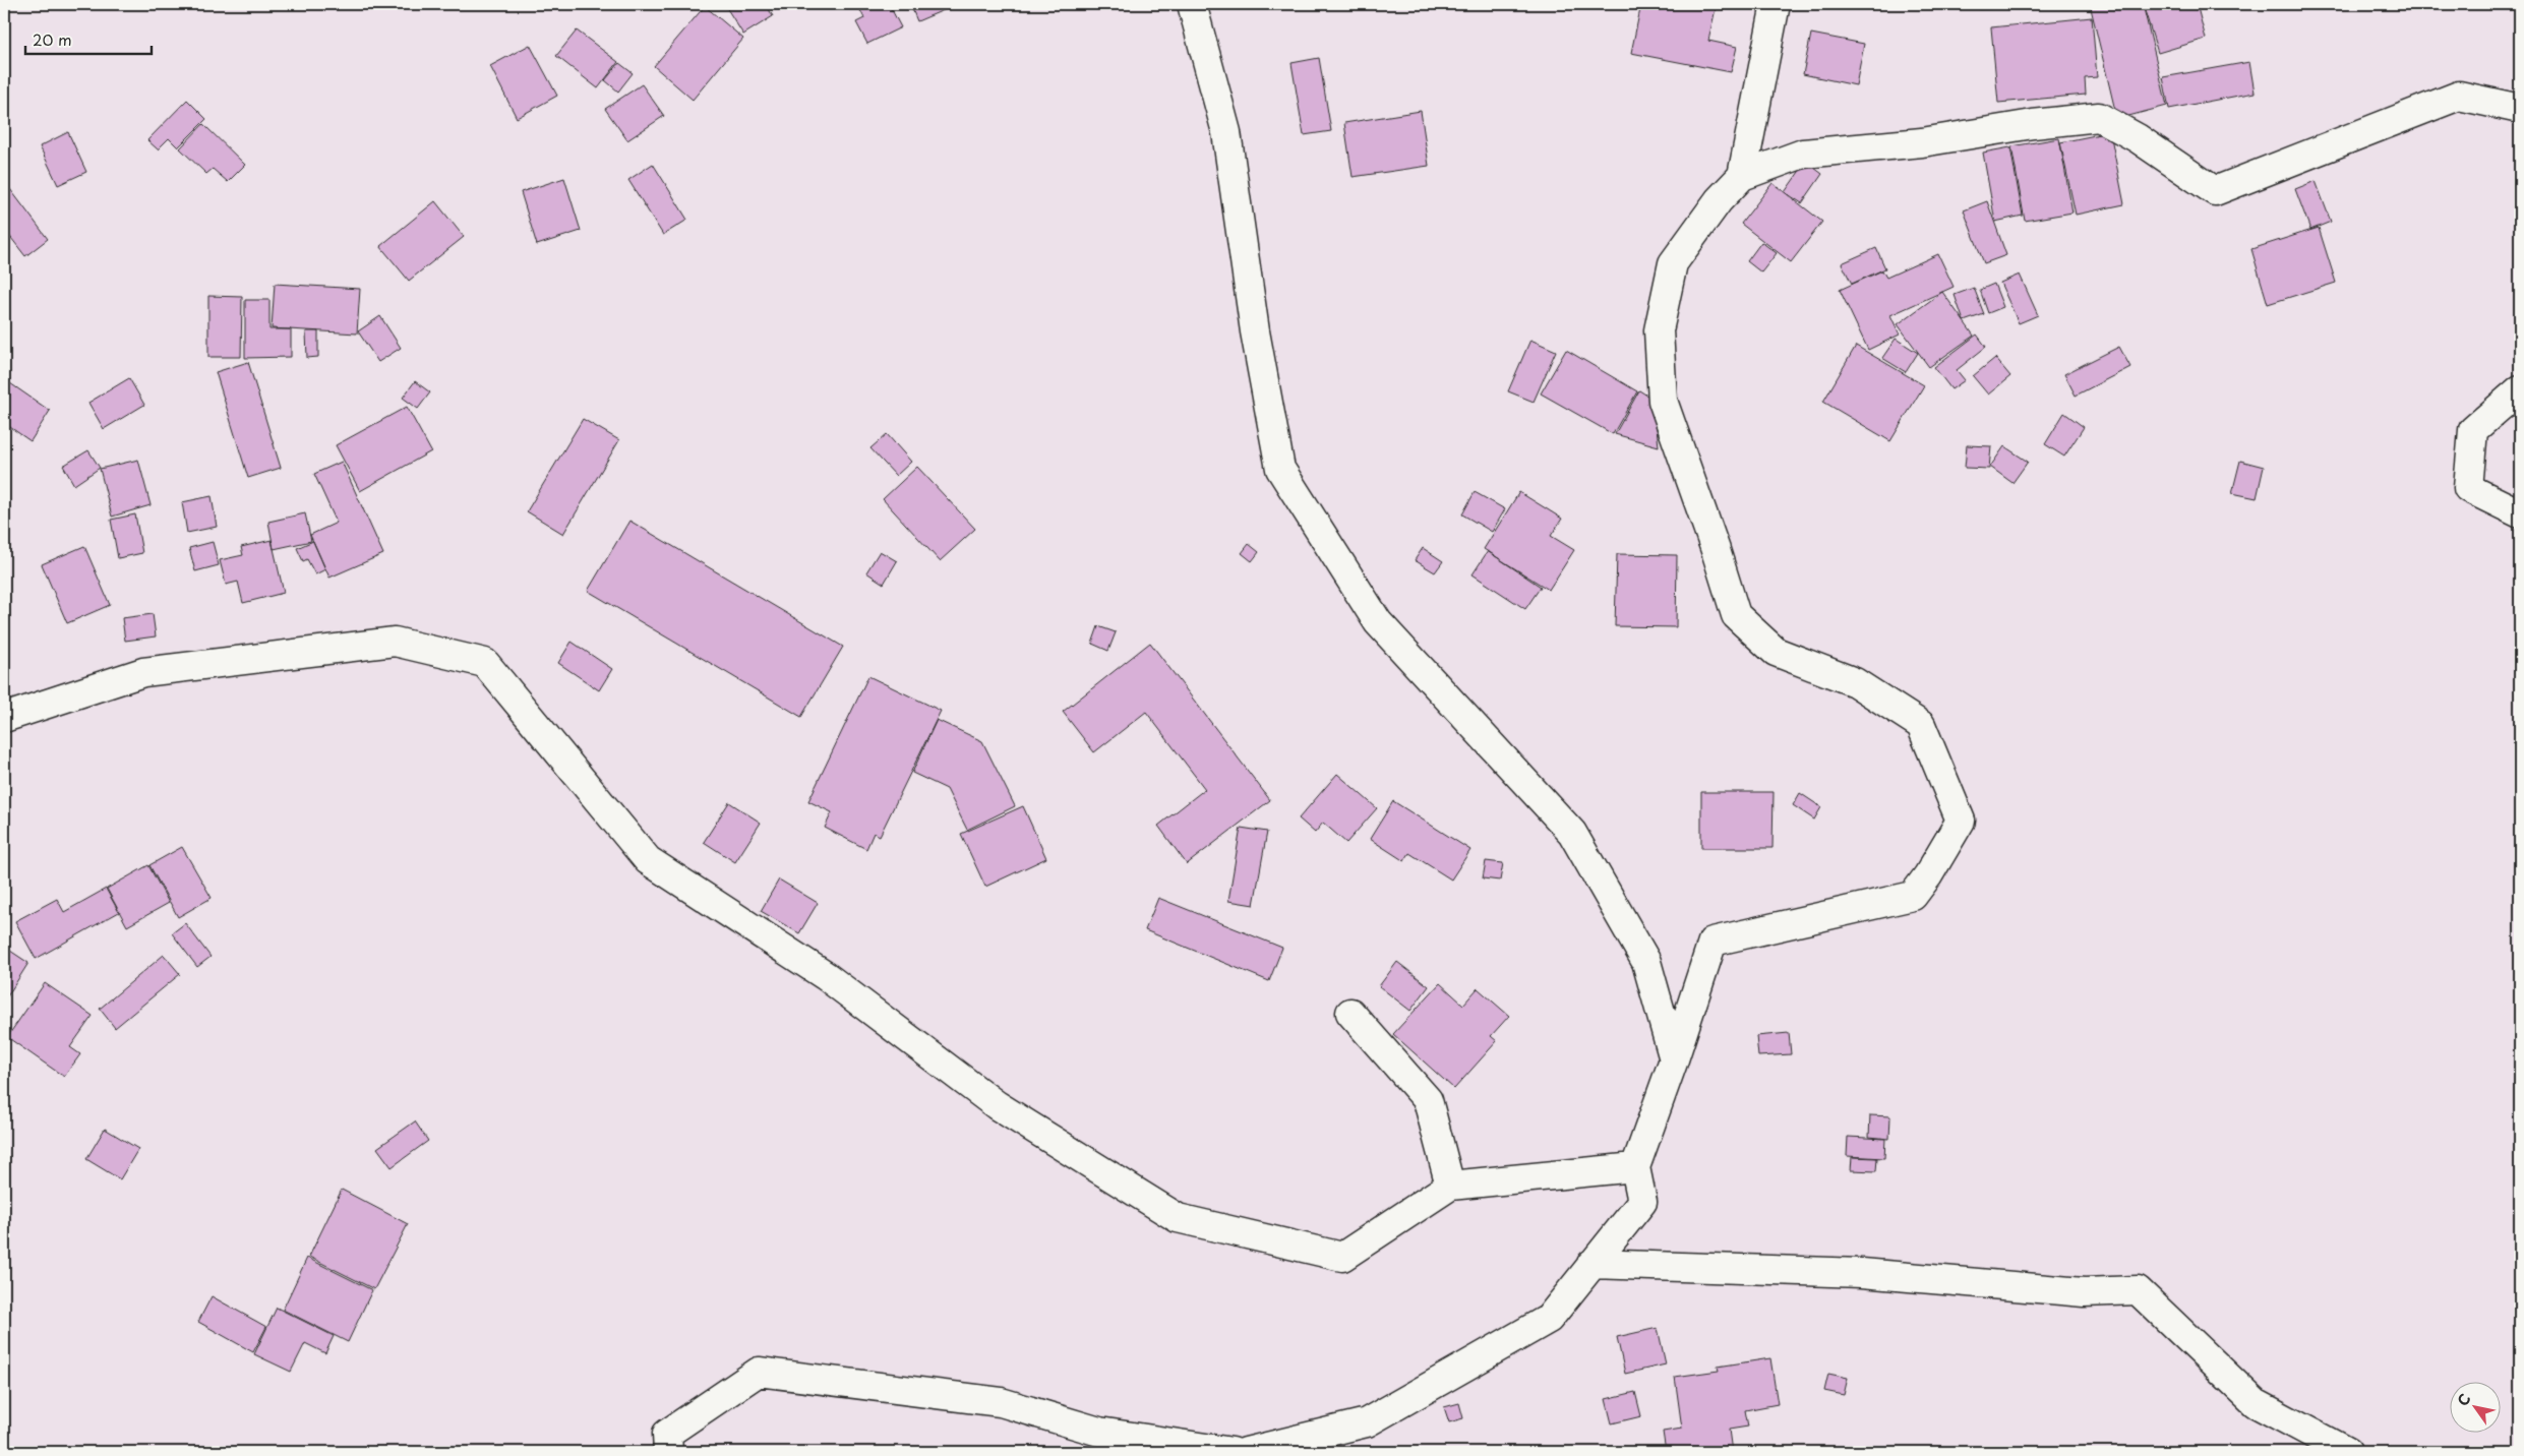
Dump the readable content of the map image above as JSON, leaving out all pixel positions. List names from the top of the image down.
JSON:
{
  "scale_bar": "20 m",
  "north": "top left"
}
